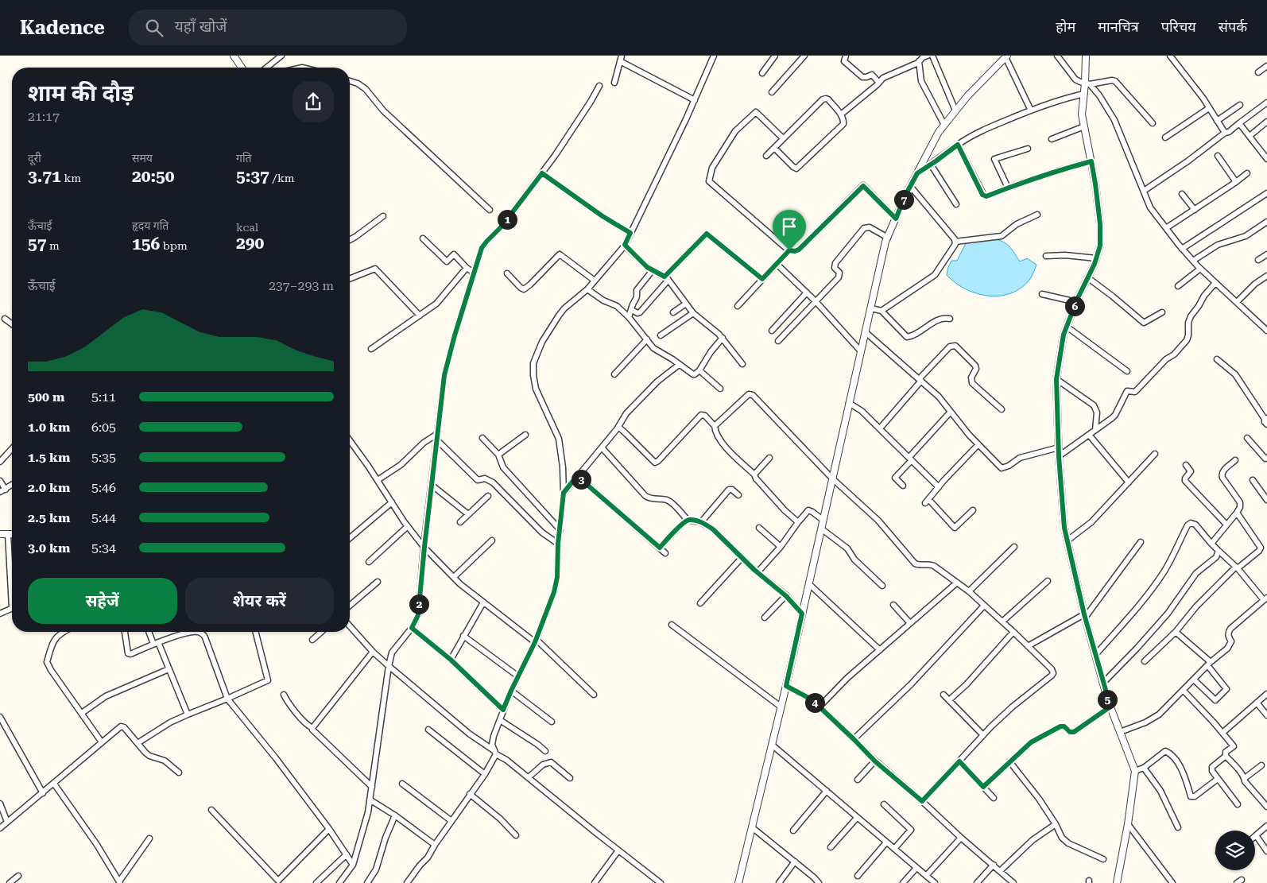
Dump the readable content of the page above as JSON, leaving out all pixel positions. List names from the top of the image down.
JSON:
{
  "page": {
    "header": "Kadence",
    "search": "यहाँ खोजें",
    "nav": [
      "होम",
      "मानचित्र",
      "परिचय",
      "संपर्क"
    ],
    "heading": ["शाम की दौड़", "21:17"],
    "stats": [
      ["दूरी", "3.71 km"],
      ["समय", "20:50"],
      ["गति", "5:37 /km"],
      ["ऊँचाई", "57 m"],
      ["हृदय गति", "156 bpm"],
      ["kcal", "290"]
    ],
    "pins": [
      "7",
      "1",
      "6",
      "3",
      "2",
      "5",
      "4"
    ],
    "chart": ["ऊँचाई", "237–293 m"],
    "list": [
      {
        "name": "500 m",
        "note": "5:11"
      },
      {
        "name": "1.0 km",
        "note": "6:05"
      },
      {
        "name": "1.5 km",
        "note": "5:35"
      },
      {
        "name": "2.0 km",
        "note": "5:46"
      },
      {
        "name": "2.5 km",
        "note": "5:44"
      },
      {
        "name": "3.0 km",
        "note": "5:34"
      }
    ],
    "buttons": ["सहेजें", "शेयर करें"]
  }
}
